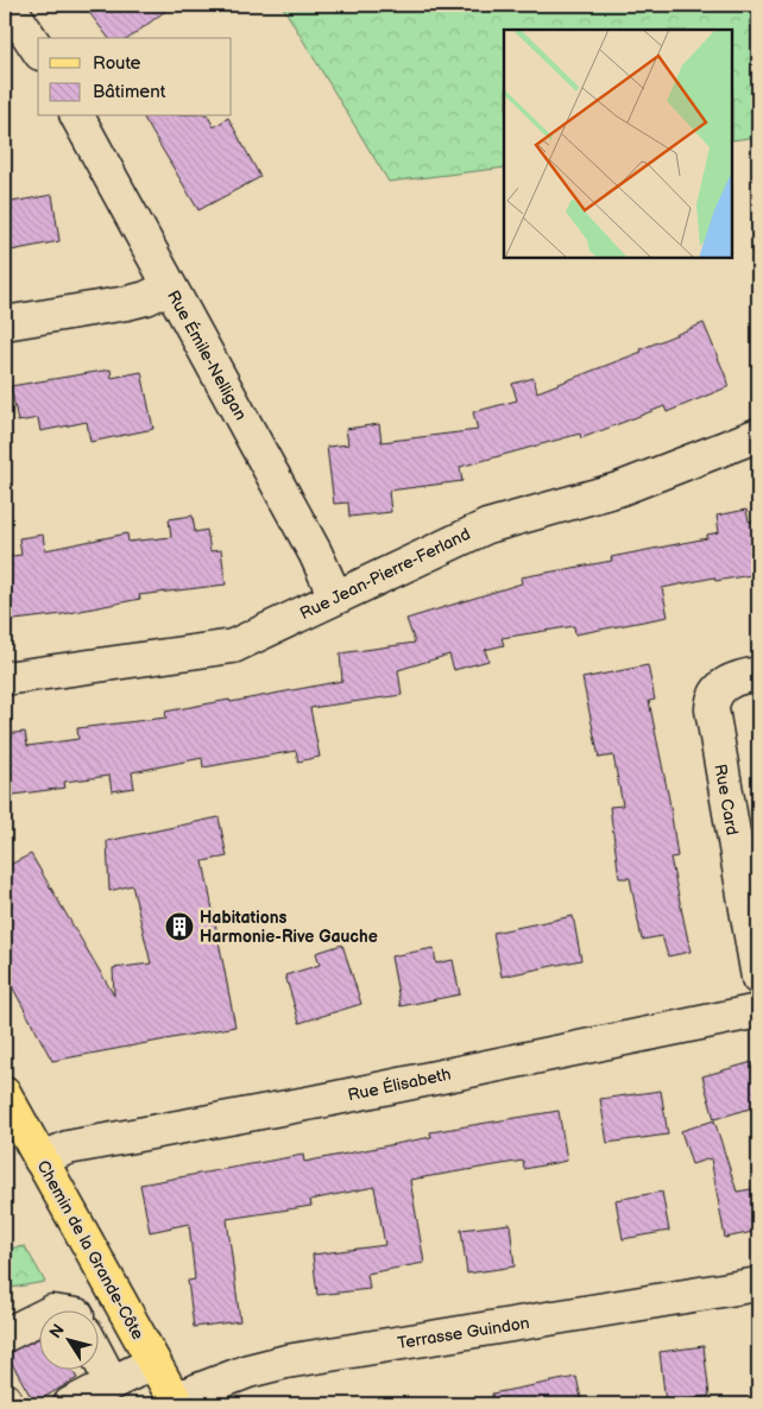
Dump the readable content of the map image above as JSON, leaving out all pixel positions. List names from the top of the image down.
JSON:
{
  "streets": {
    "main road": ["Chemin de la Grande-Côte"],
    "street": [
      "Rue Émile-Nelligan",
      "Rue Jean-Pierre-Ferland",
      "Rue Card",
      "Rue Élisabeth",
      "Terrasse Guindon"
    ]
  },
  "crossings": [
    ["Rue Émile-Nelligan", "Rue Jean-Pierre-Ferland"],
    ["Rue Élisabeth", "Chemin de la Grande-Côte"],
    ["Chemin de la Grande-Côte", "Terrasse Guindon"]
  ],
  "places": {
    "building": ["Habitations Harmonie-Rive Gauche"]
  },
  "legend": ["Route", "Bâtiment"],
  "north": "top left"
}
